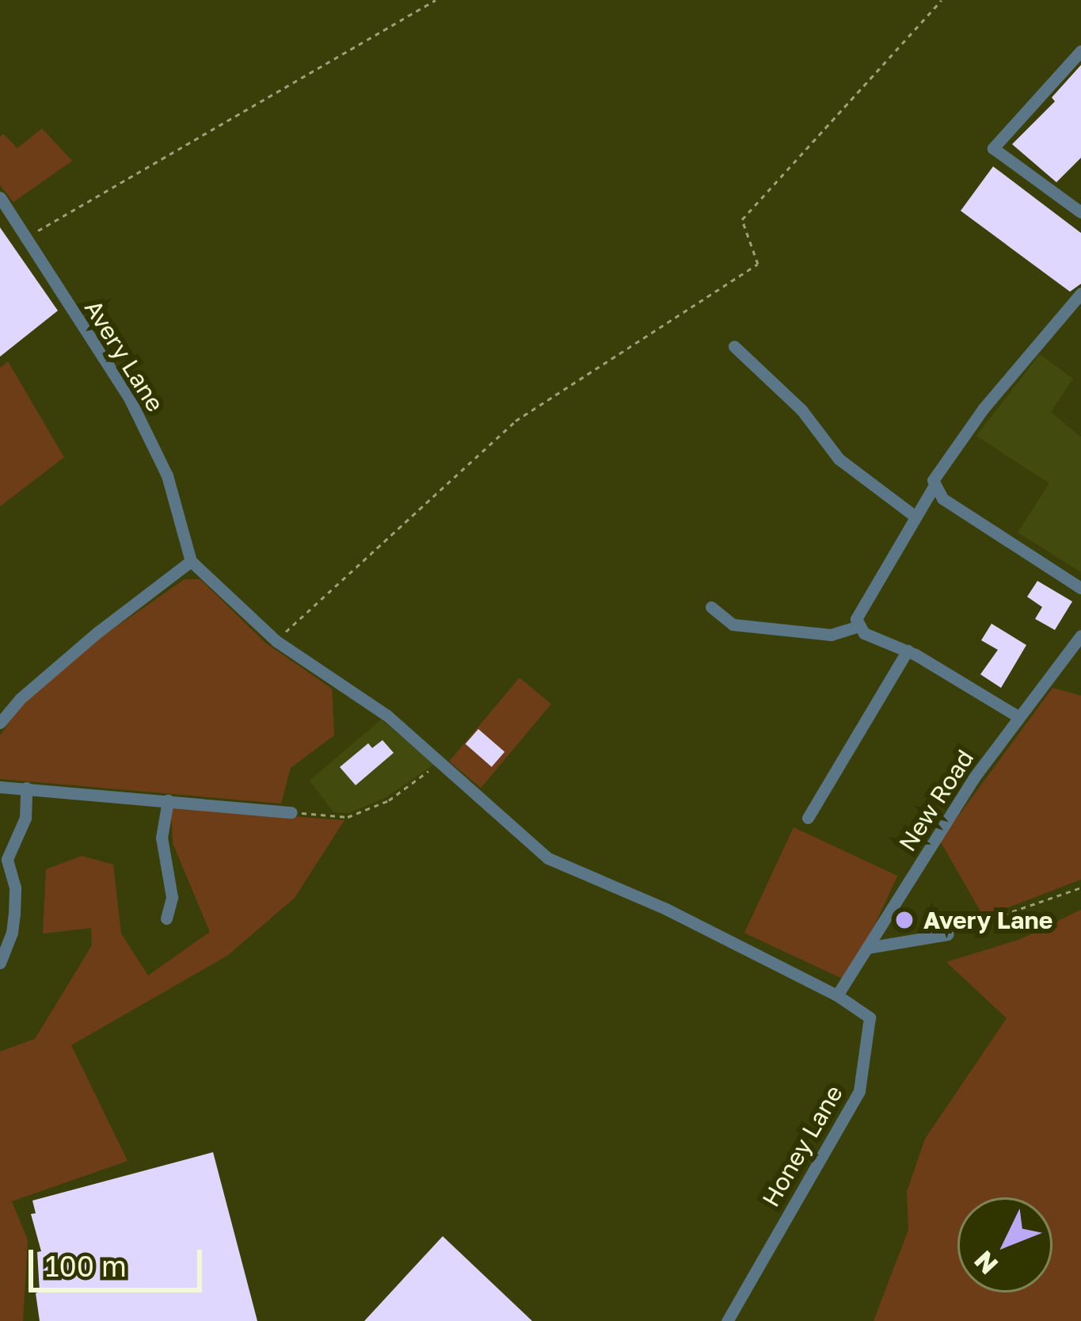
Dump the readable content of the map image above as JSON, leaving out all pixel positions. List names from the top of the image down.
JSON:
{
  "streets": {
    "street": ["Avery Lane", "New Road", "Honey Lane"]
  },
  "crossings": [
    ["New Road", "Honey Lane"]
  ],
  "places": ["Avery Lane"],
  "scale_bar": "100 m",
  "north": "bottom left"
}
